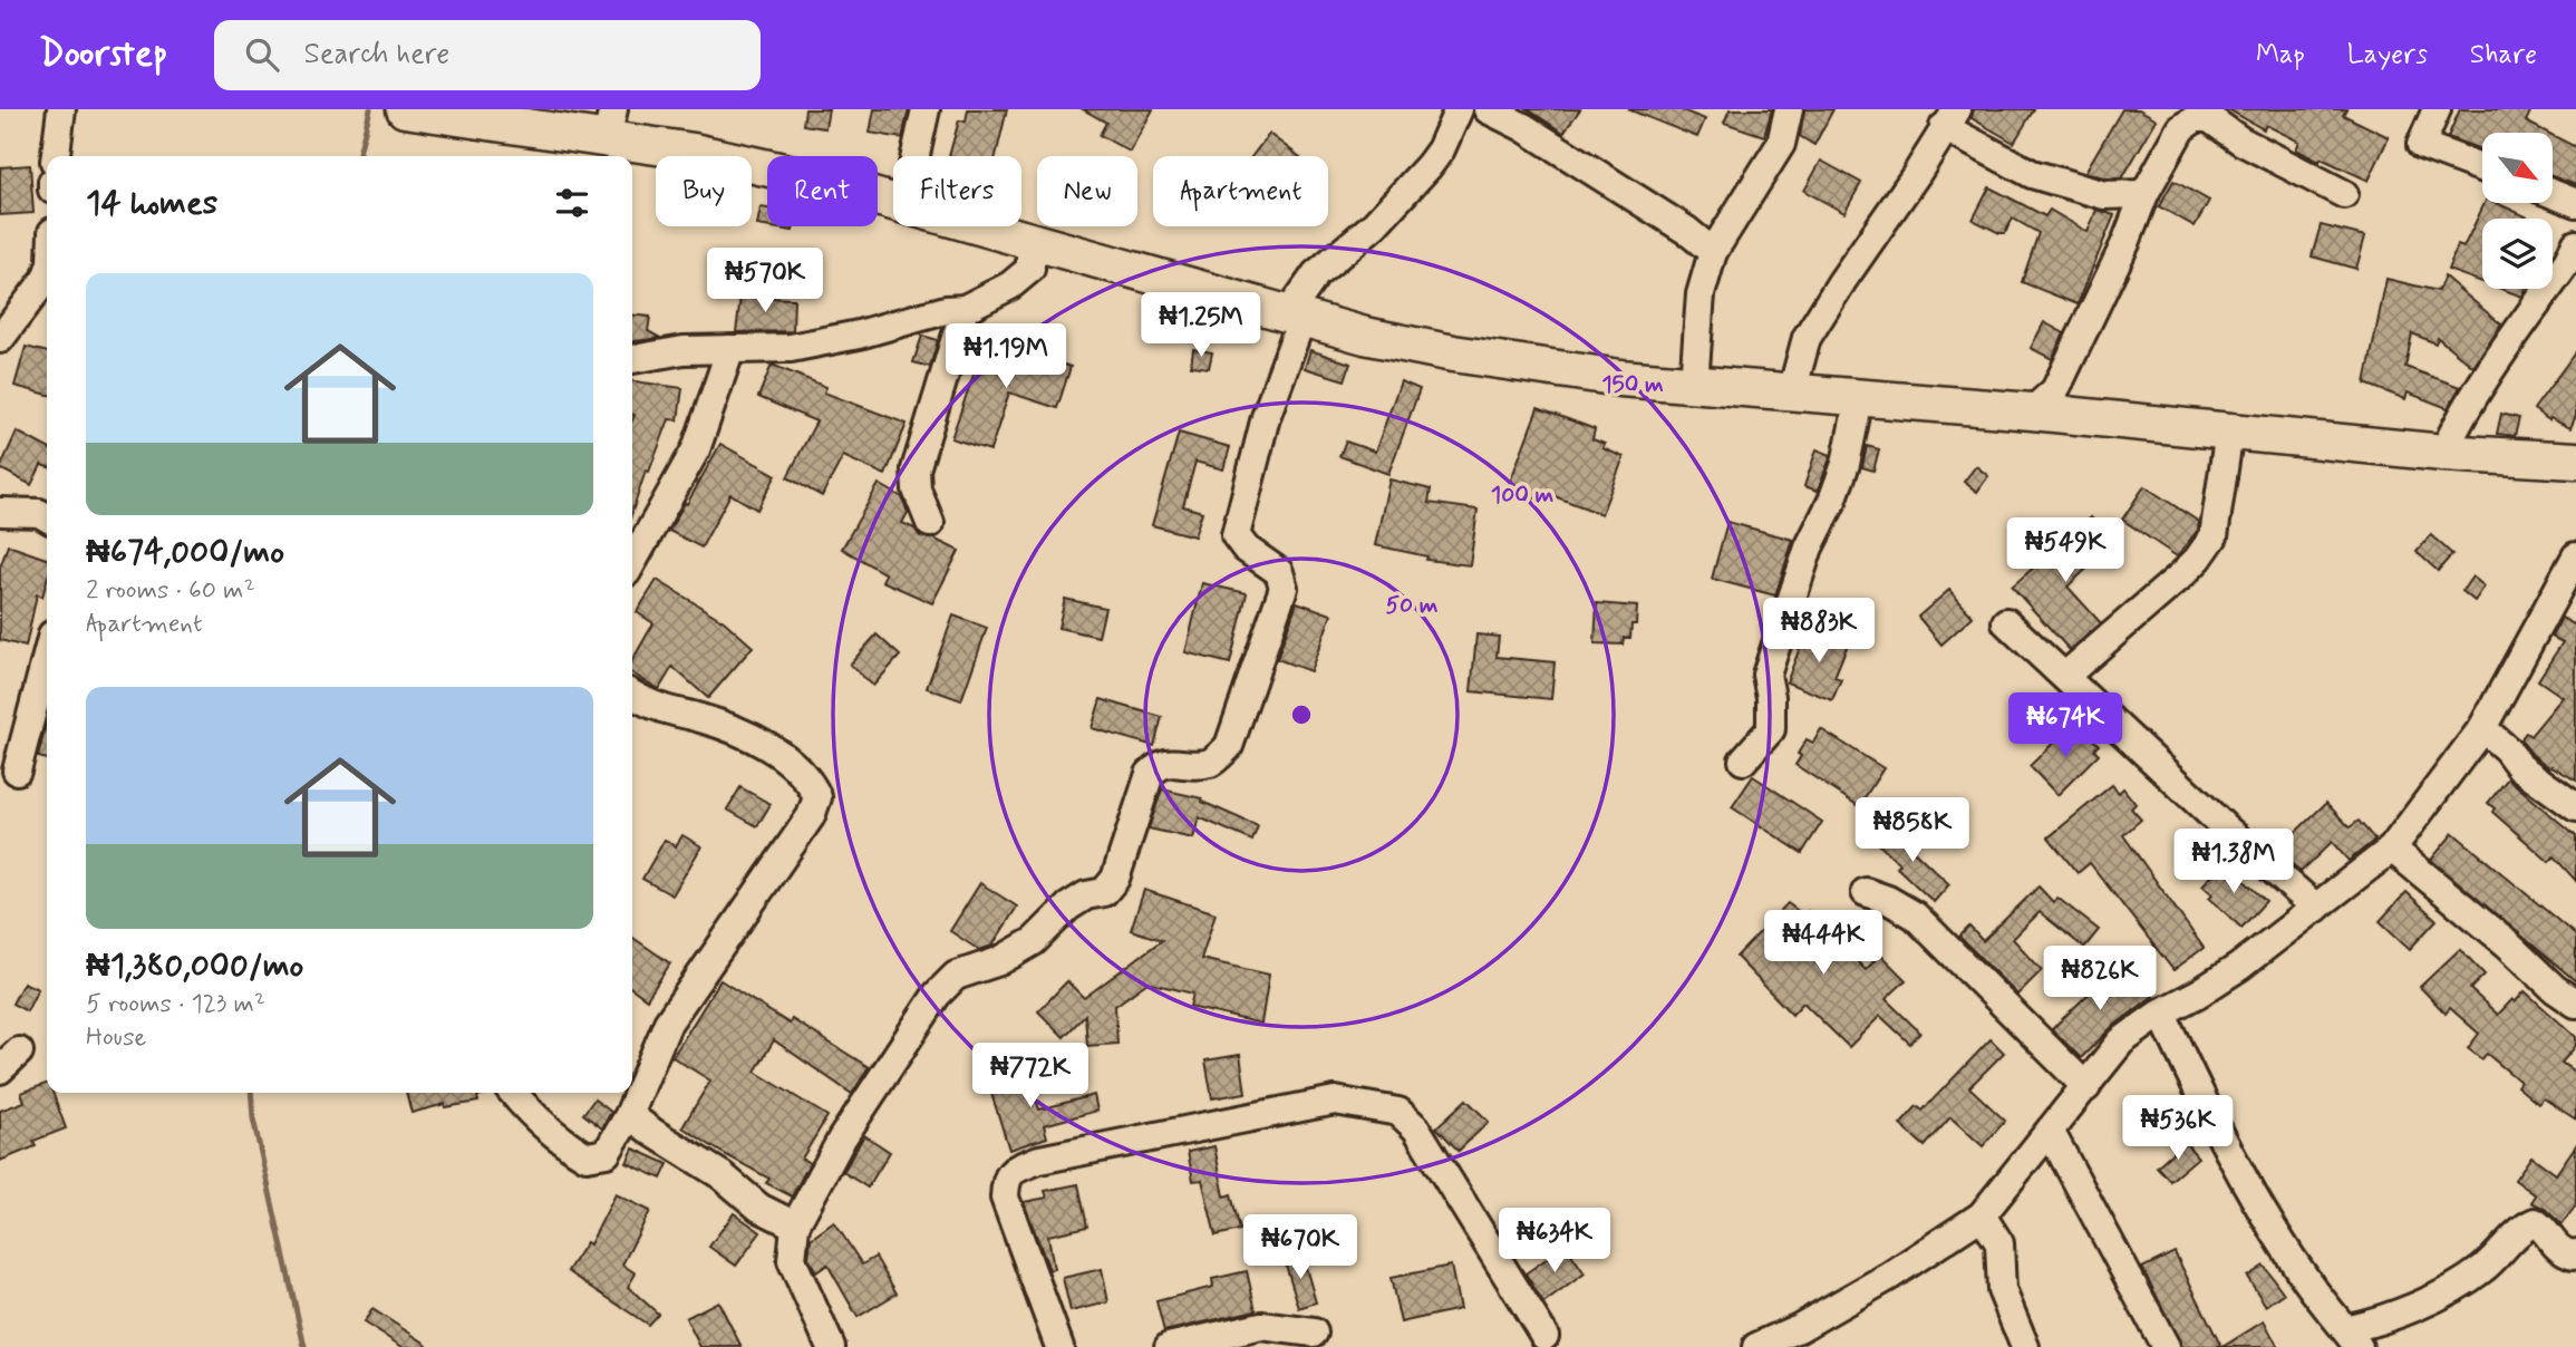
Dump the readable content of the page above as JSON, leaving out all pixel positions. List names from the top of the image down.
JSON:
{
  "north": "bottom right",
  "page": {
    "header": "Doorstep",
    "search": "Search here",
    "nav": ["Map", "Layers", "Share"],
    "chip": [
      "Buy",
      "Rent",
      "Filters",
      "New",
      "Apartment"
    ],
    "heading": "14 homes",
    "price": [
      "₦570K",
      "₦1.25M",
      "₦1.19M",
      "₦549K",
      "₦883K",
      "₦674K",
      "₦858K",
      "₦1.38M",
      "₦444K",
      "₦826K",
      "₦772K",
      "₦536K",
      "₦634K",
      "₦670K"
    ],
    "list": [
      {
        "name": "₦674,000/mo",
        "note": "2 rooms · 60 m² · Apartment"
      },
      {
        "name": "₦1,380,000/mo",
        "note": "5 rooms · 123 m² · House"
      }
    ]
  },
  "rings": ["150 m", "100 m", "50 m"]
}
